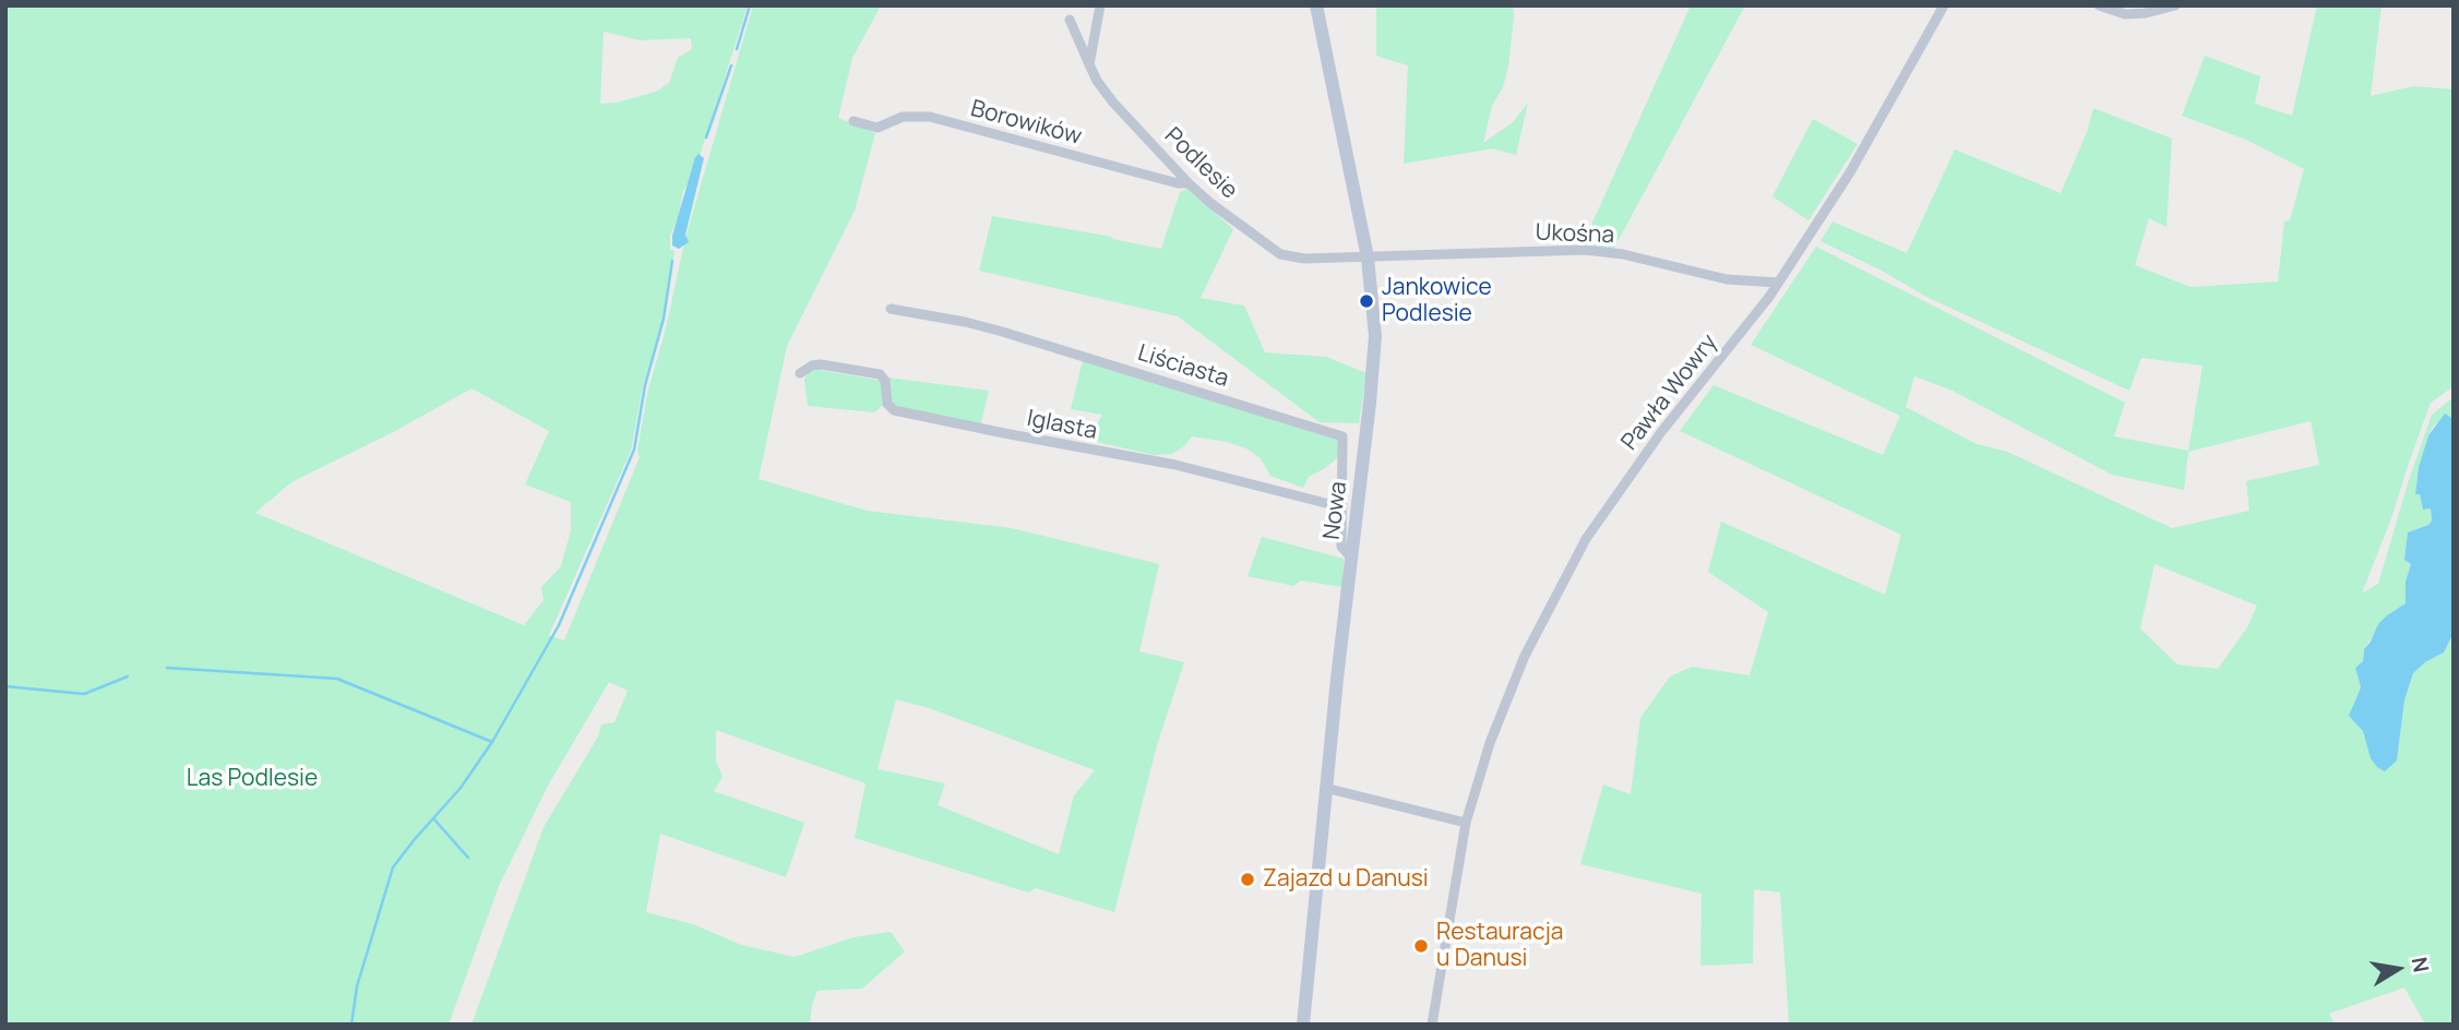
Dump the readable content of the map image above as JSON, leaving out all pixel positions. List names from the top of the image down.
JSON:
{
  "streets": {
    "street": [
      "Borowików",
      "Podlesie",
      "Ukośna",
      "Liściasta",
      "Pawła Wowry",
      "Iglasta",
      "Nowa"
    ]
  },
  "crossings": [
    ["Borowików", "Podlesie"],
    ["Podlesie", "Ukośna"],
    ["Podlesie", "Nowa"],
    ["Ukośna", "Pawła Wowry"],
    ["Ukośna", "Nowa"],
    ["Liściasta", "Iglasta"],
    ["Liściasta", "Nowa"]
  ],
  "parks": ["Las Podlesie"],
  "places": ["Jankowice Podlesie", "Zajazd u Danusi", "Restauracja u Danusi"],
  "north": "right"
}
